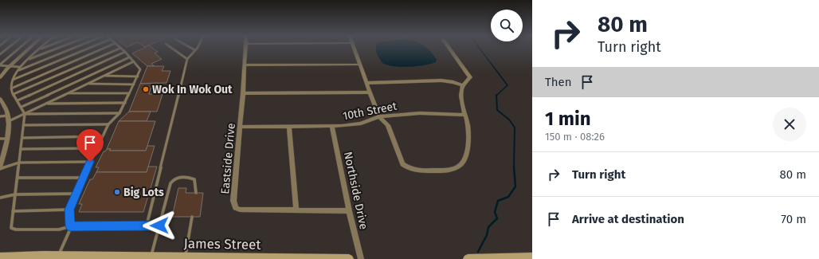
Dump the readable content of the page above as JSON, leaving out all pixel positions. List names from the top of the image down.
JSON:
{
  "streets": {
    "street": [
      "10th Street",
      "Eastside Drive",
      "Northside Drive",
      "James Street"
    ]
  },
  "crossings": [
    ["10th Street", "Eastside Drive"],
    ["10th Street", "Northside Drive"],
    ["Eastside Drive", "Northside Drive"]
  ],
  "places": ["Wok In Wok Out", "Big Lots"],
  "page": {
    "turn": ["80 m", "Turn right"],
    "then": "Then",
    "heading": ["1 min", "150 m · 08:26"],
    "list": [
      {
        "name": "Turn right",
        "value": "80 m"
      },
      {
        "name": "Arrive at destination",
        "value": "70 m"
      }
    ]
  }
}
